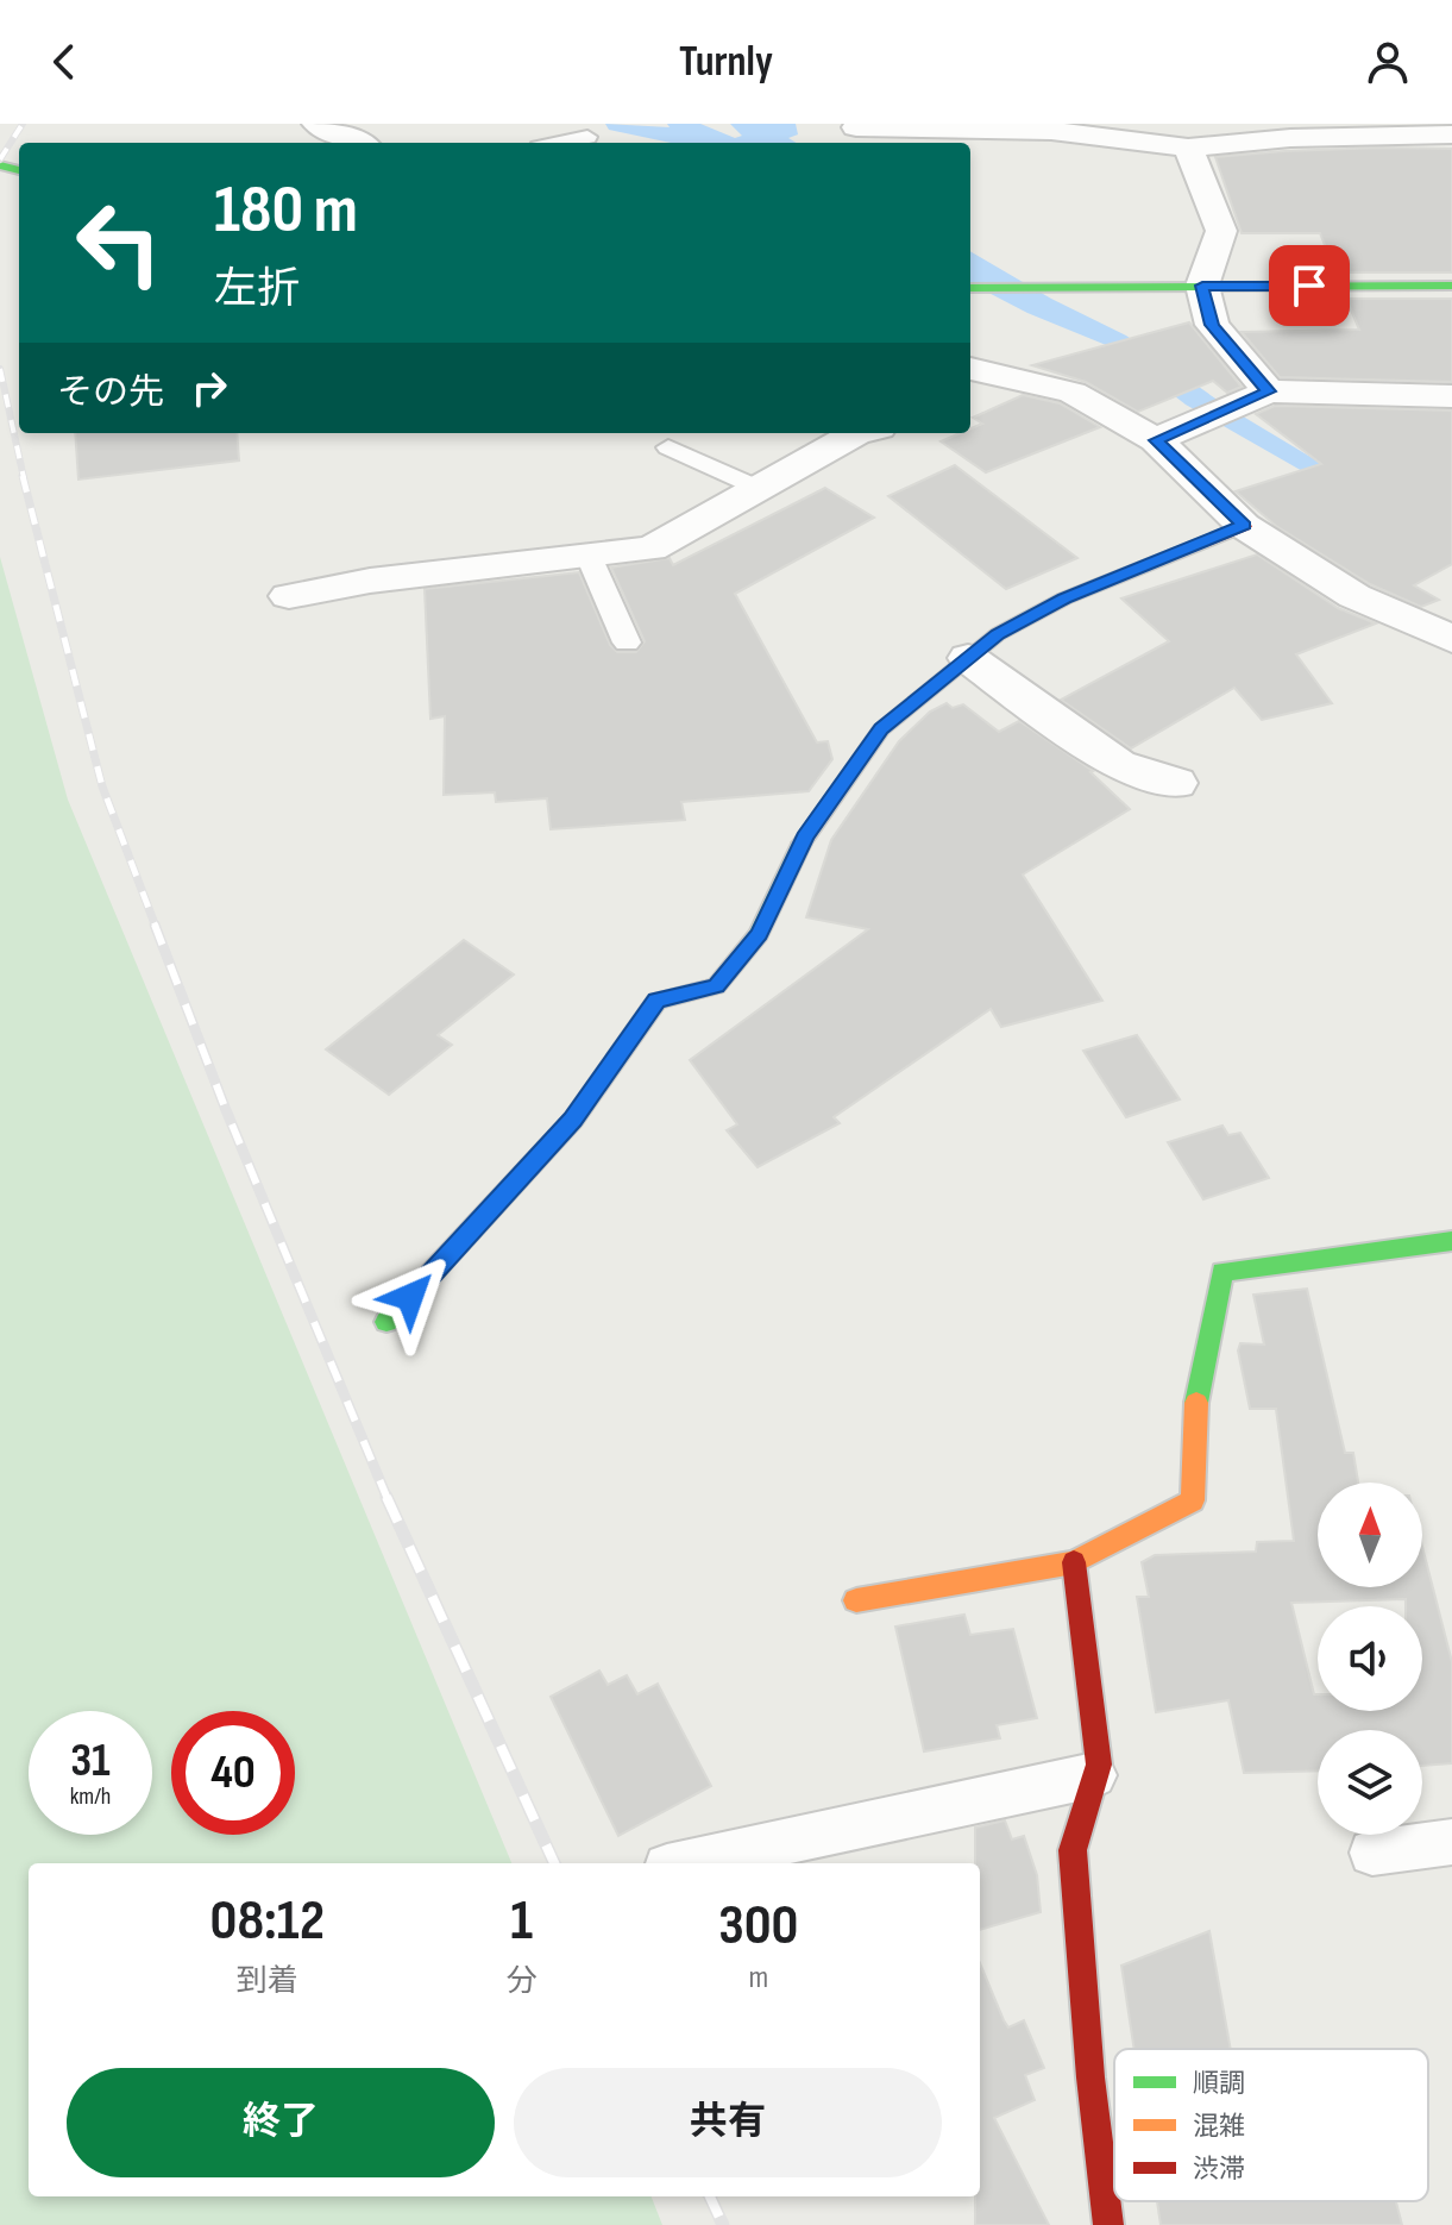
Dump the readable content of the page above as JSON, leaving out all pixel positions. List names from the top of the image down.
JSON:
{
  "legend": ["順調", "混雑", "渋滞"],
  "north": "top",
  "page": {
    "header": "Turnly",
    "turn": ["180 m", "左折"],
    "then": "その先",
    "speed": "31 km/h",
    "limit": "40",
    "eta": [
      "08:12",
      "到着",
      "1",
      "分",
      "300",
      "m"
    ],
    "buttons": ["終了", "共有"]
  }
}
